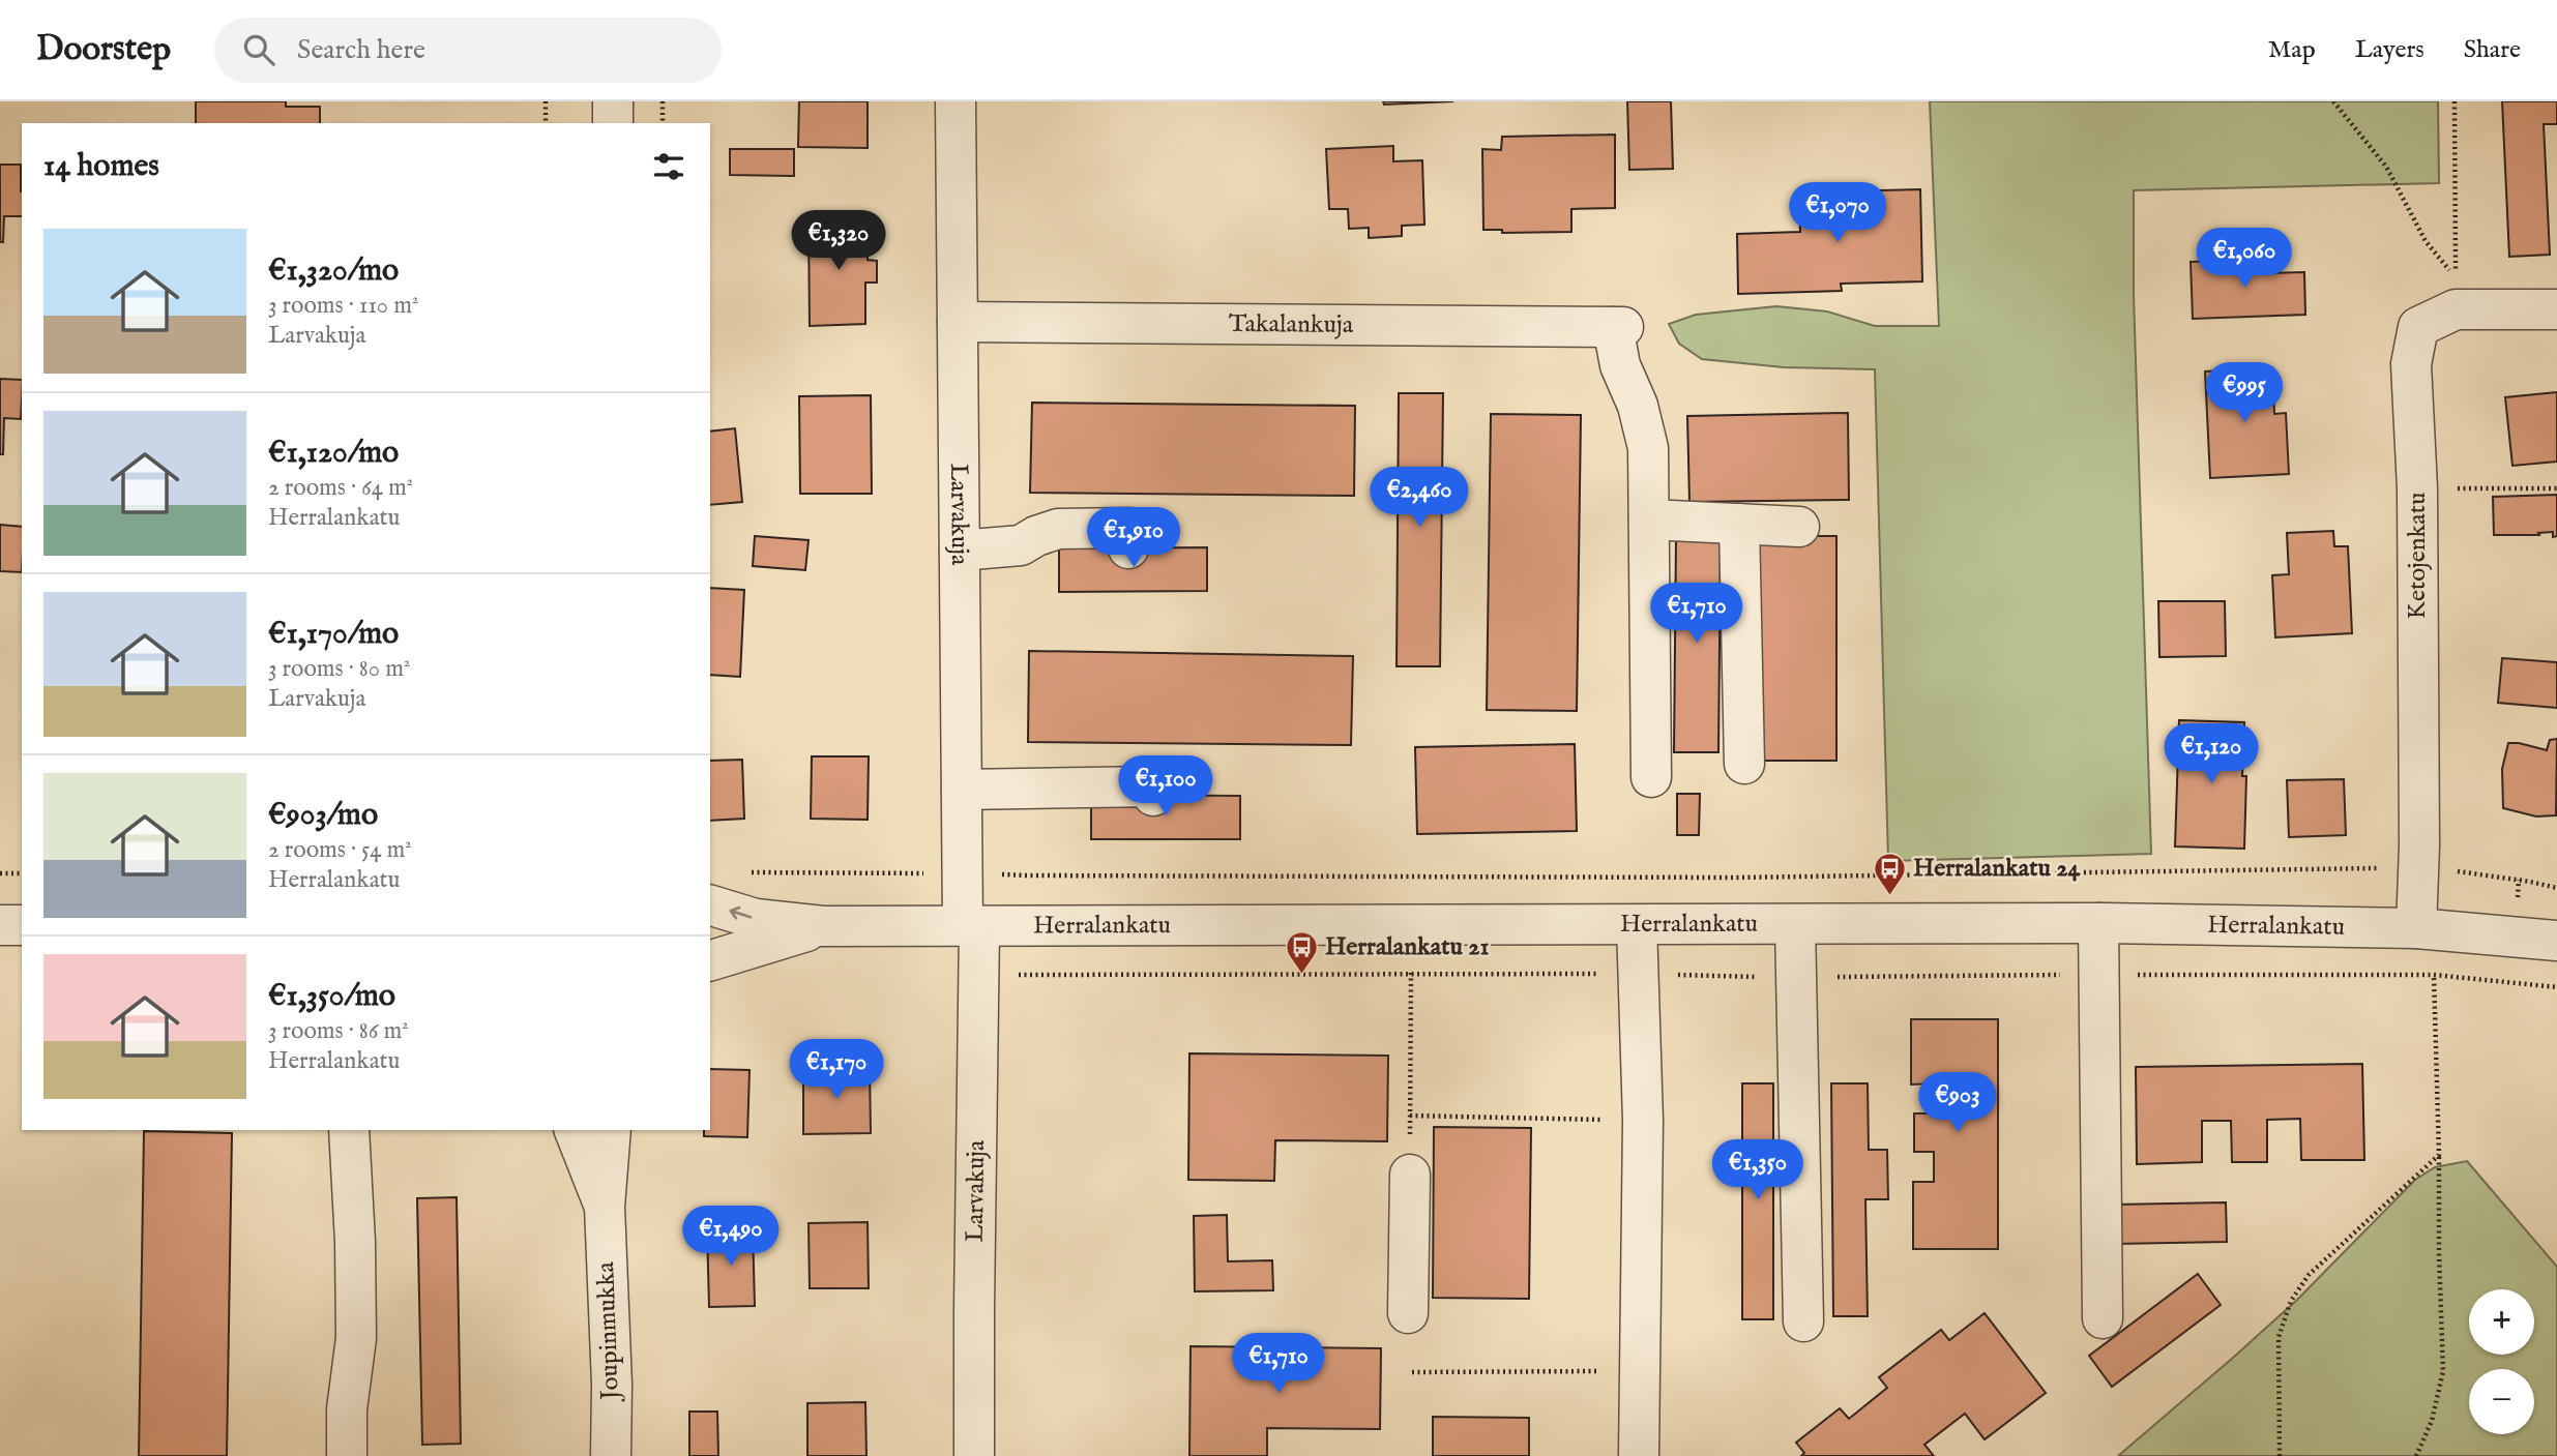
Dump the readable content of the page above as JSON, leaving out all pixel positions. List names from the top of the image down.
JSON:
{
  "streets": {
    "street": [
      "Takalankuja",
      "Larvakuja",
      "Ketojenkatu",
      "Herralankatu",
      "Joupinmukka"
    ]
  },
  "crossings": [
    ["Takalankuja", "Larvakuja"],
    ["Larvakuja", "Herralankatu"],
    ["Ketojenkatu", "Herralankatu"]
  ],
  "places": {
    "bus stop": ["Herralankatu 24", "Herralankatu 21"]
  },
  "page": {
    "header": "Doorstep",
    "search": "Search here",
    "nav": ["Map", "Layers", "Share"],
    "heading": "14 homes",
    "price": [
      "€1,070",
      "€1,320",
      "€1,060",
      "€995",
      "€2,460",
      "€1,910",
      "€1,710",
      "€1,120",
      "€1,100",
      "€1,170",
      "€903",
      "€1,350",
      "€1,490",
      "€1,710"
    ],
    "list": [
      {
        "name": "€1,320/mo",
        "note": "3 rooms · 110 m² · Larvakuja"
      },
      {
        "name": "€1,120/mo",
        "note": "2 rooms · 64 m² · Herralankatu"
      },
      {
        "name": "€1,170/mo",
        "note": "3 rooms · 80 m² · Larvakuja"
      },
      {
        "name": "€903/mo",
        "note": "2 rooms · 54 m² · Herralankatu"
      },
      {
        "name": "€1,350/mo",
        "note": "3 rooms · 86 m² · Herralankatu"
      }
    ],
    "map_buttons": ["+", "−"]
  }
}
